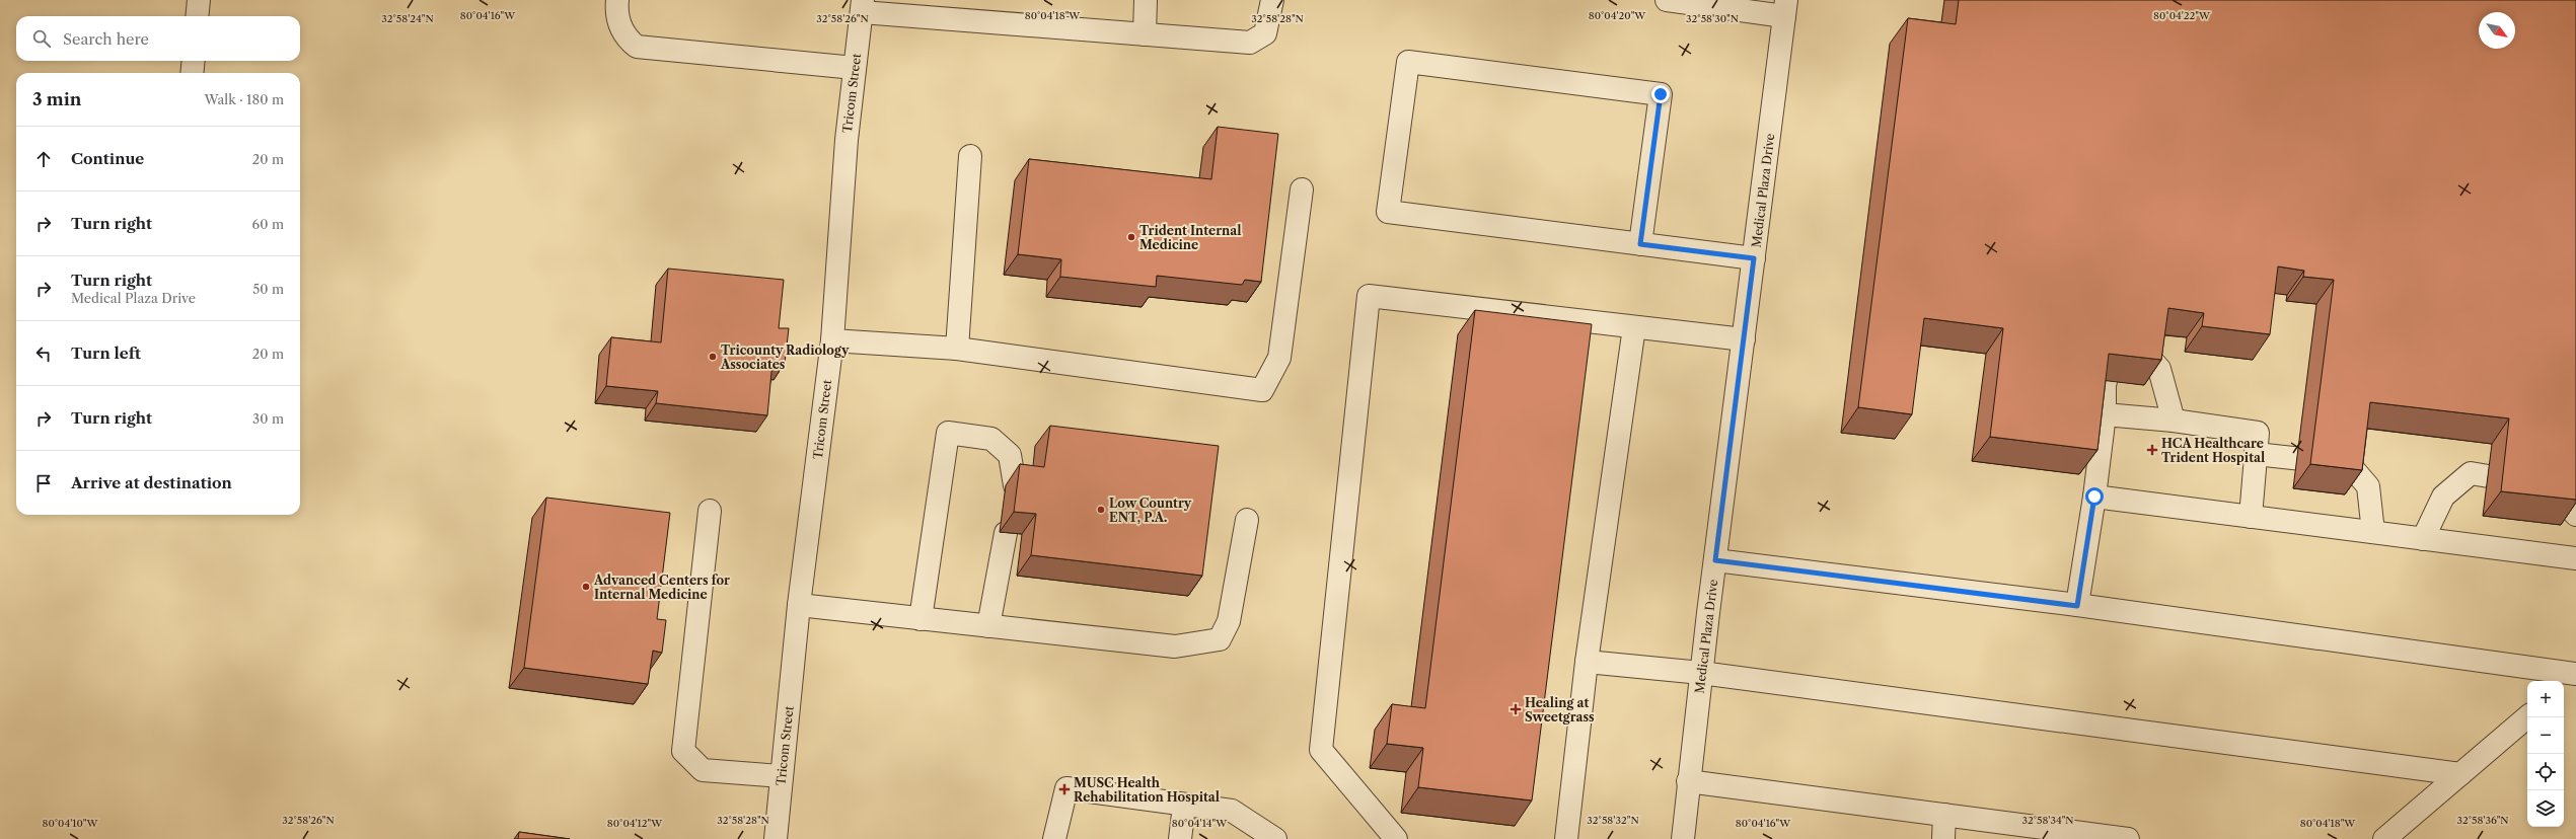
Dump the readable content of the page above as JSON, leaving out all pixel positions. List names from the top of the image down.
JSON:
{
  "streets": {
    "street": ["Tricom Street", "Medical Plaza Drive"]
  },
  "places": {
    "other": [
      "Trident Internal Medicine",
      "Tricounty Radiology Associates",
      "Low Country ENT, P.A.",
      "Advanced Centers for Internal Medicine"
    ],
    "health": ["HCA Healthcare Trident Hospital", "Healing at Sweetgrass", "MUSC Health Rehabilitation Hospital"]
  },
  "north": "bottom right",
  "page": {
    "search": "Search here",
    "heading": ["3 min", "Walk · 180 m"],
    "list": [
      ["Continue", "20 m"],
      ["Turn right", "60 m"],
      ["Turn right", "Medical Plaza Drive", "50 m"],
      ["Turn left", "20 m"],
      ["Turn right", "30 m"],
      "Arrive at destination"
    ],
    "map_buttons": ["+", "−"]
  },
  "coordinates": [
    "80°04'16\"W",
    "80°04'18\"W",
    "80°04'20\"W",
    "80°04'22\"W",
    "32°58'24\"N",
    "32°58'26\"N",
    "32°58'28\"N",
    "32°58'30\"N",
    "32°58'32\"N",
    "32°58'34\"N",
    "32°58'36\"N",
    "80°04'10\"W",
    "80°04'12\"W",
    "80°04'14\"W"
  ]
}
